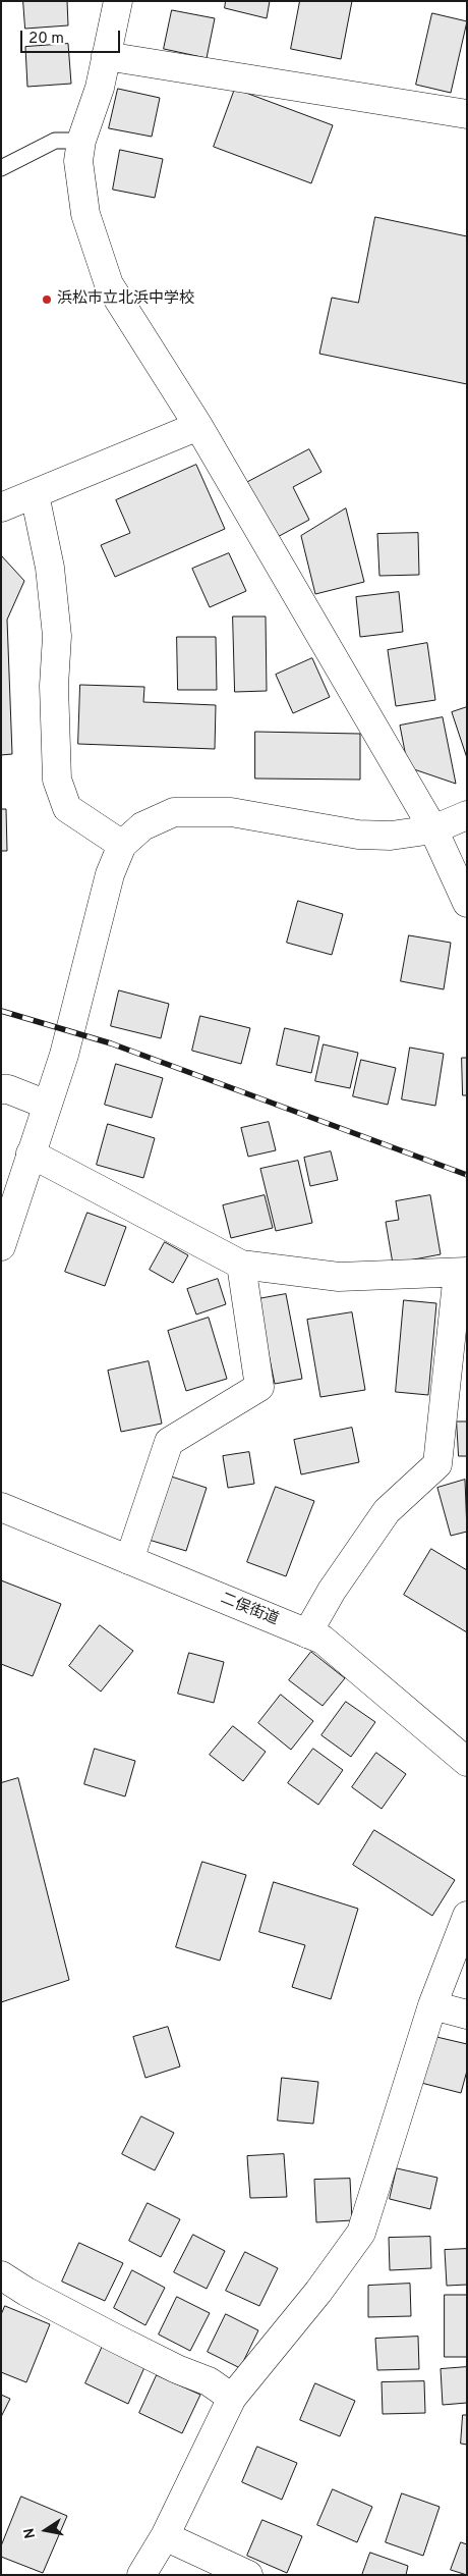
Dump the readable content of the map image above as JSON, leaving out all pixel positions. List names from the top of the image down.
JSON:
{
  "streets": {
    "street": ["二俣街道"]
  },
  "places": ["浜松市立北浜中学校"],
  "scale_bar": "20 m",
  "north": "left"
}
